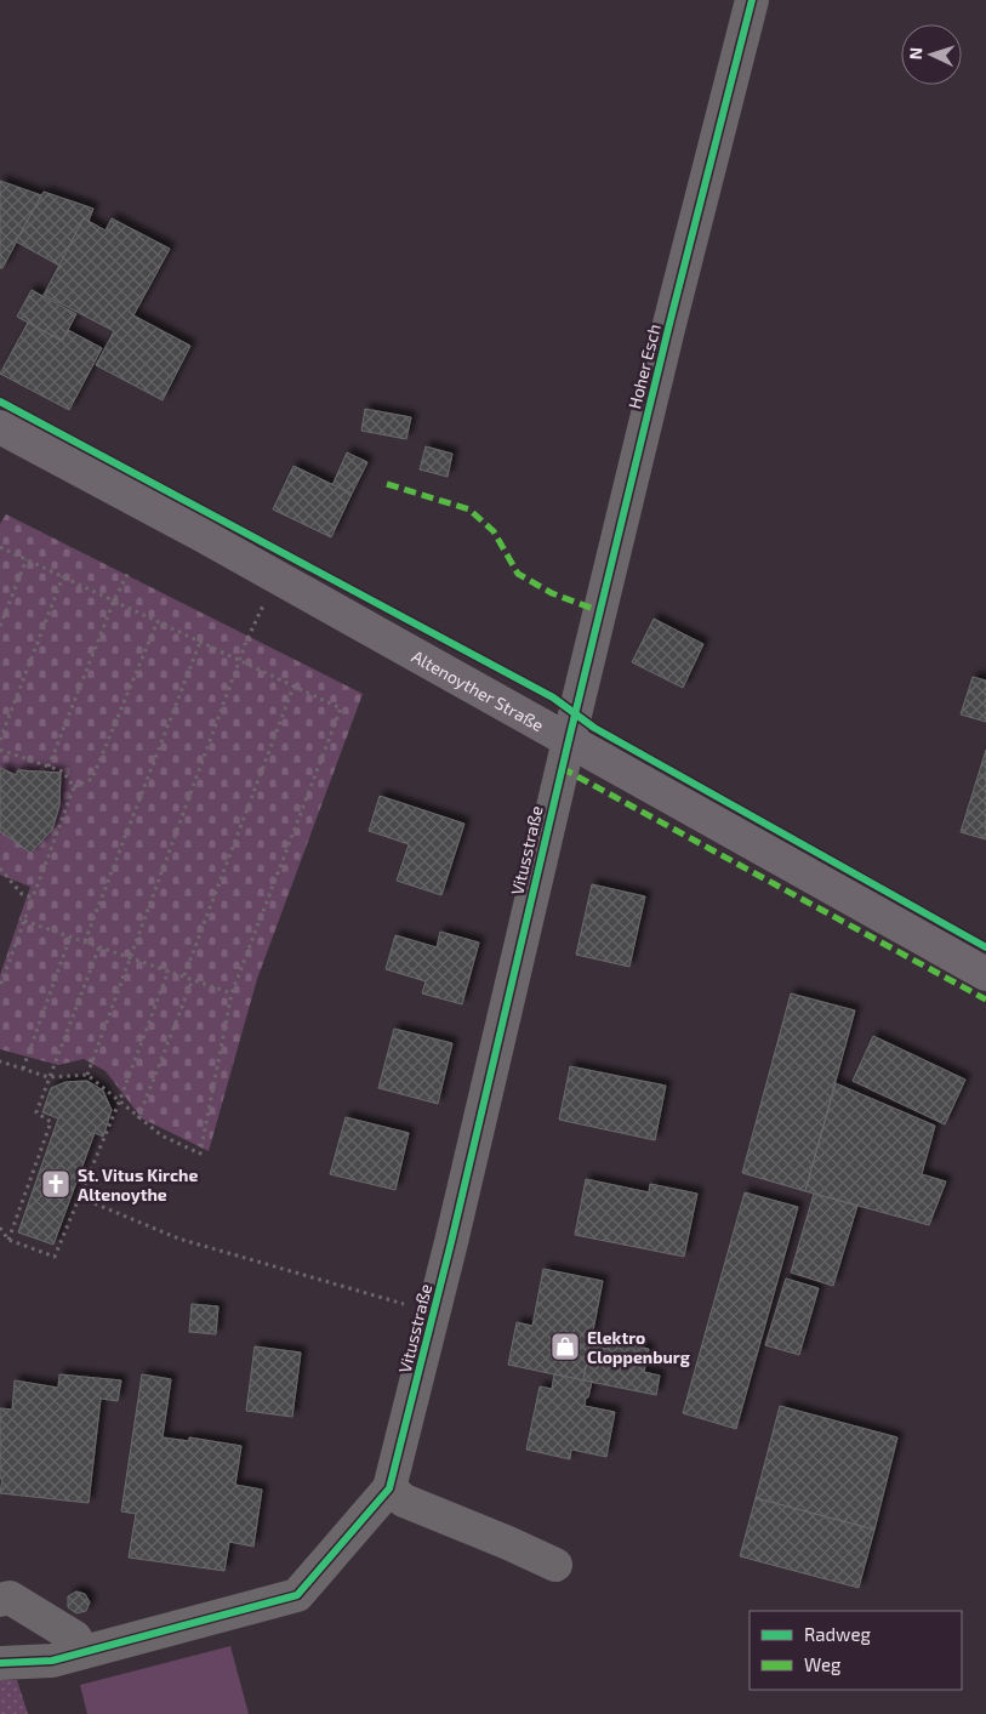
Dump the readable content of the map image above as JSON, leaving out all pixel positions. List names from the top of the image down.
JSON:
{
  "streets": {
    "main road": ["Altenoyther Straße"],
    "street": ["Hoher Esch", "Vitusstraße"]
  },
  "crossings": [
    ["Hoher Esch", "Altenoyther Straße"],
    ["Hoher Esch", "Vitusstraße"],
    ["Altenoyther Straße", "Vitusstraße"]
  ],
  "places": {
    "church": ["St. Vitus Kirche Altenoythe"],
    "shop": ["Elektro Cloppenburg"]
  },
  "legend": ["Radweg", "Weg"],
  "north": "left"
}
